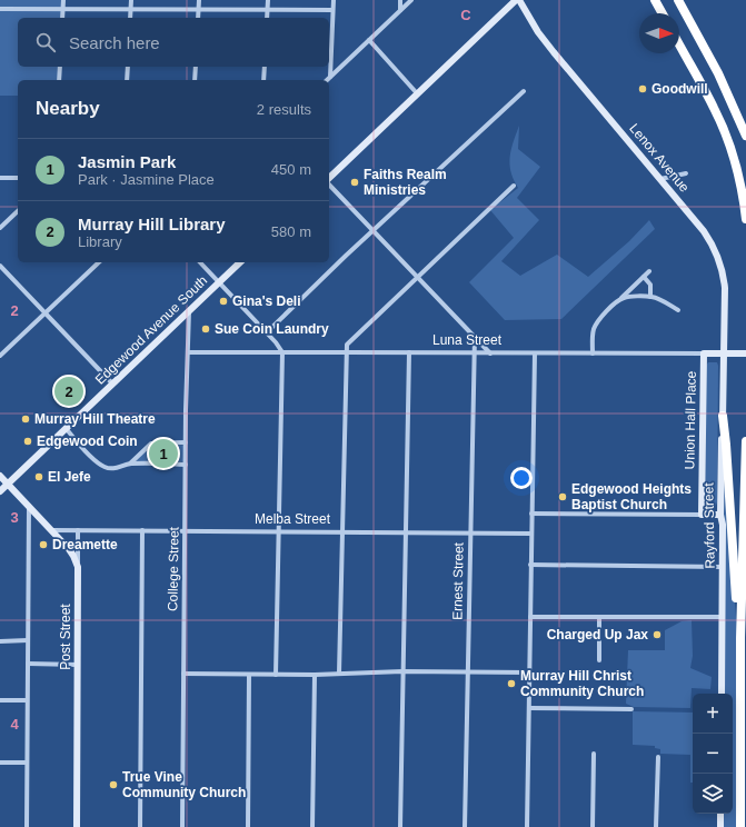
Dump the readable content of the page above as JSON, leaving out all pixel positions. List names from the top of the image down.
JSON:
{
  "streets": {
    "main road": [
      "Lenox Avenue",
      "Edgewood Avenue South",
      "Luna Street",
      "Union Hall Place",
      "Rayford Street",
      "Post Street"
    ],
    "street": ["Melba Street", "College Street", "Ernest Street"]
  },
  "crossings": [
    ["Lenox Avenue", "Luna Street"],
    ["Lenox Avenue", "Rayford Street"],
    ["Edgewood Avenue South", "College Street"],
    ["Edgewood Avenue South", "Post Street"],
    ["Luna Street", "Union Hall Place"],
    ["Luna Street", "Rayford Street"],
    ["Luna Street", "College Street"],
    ["Luna Street", "Ernest Street"],
    ["Melba Street", "College Street"],
    ["Melba Street", "Ernest Street"],
    ["Melba Street", "Post Street"]
  ],
  "places": [
    "Goodwill",
    "Faiths Realm Ministries",
    "Gina's Deli",
    "Sue Coin Laundry",
    "Murray Hill Theatre",
    "Edgewood Coin",
    "El Jefe",
    "Edgewood Heights Baptist Church",
    "Dreamette",
    "Charged Up Jax",
    "Murray Hill Christ Community Church",
    "True Vine Community Church"
  ],
  "north": "right",
  "page": {
    "search": "Search here",
    "heading": ["Nearby", "2 results"],
    "list": [
      {
        "mark": "1",
        "name": "Jasmin Park",
        "note": "Park · Jasmine Place",
        "value": "450 m"
      },
      {
        "mark": "2",
        "name": "Murray Hill Library",
        "note": "Library",
        "value": "580 m"
      }
    ],
    "pins": ["2", "1"],
    "map_buttons": ["+", "−"]
  },
  "grid": {
    "columns": ["C"],
    "rows": ["2", "3", "4"]
  }
}
